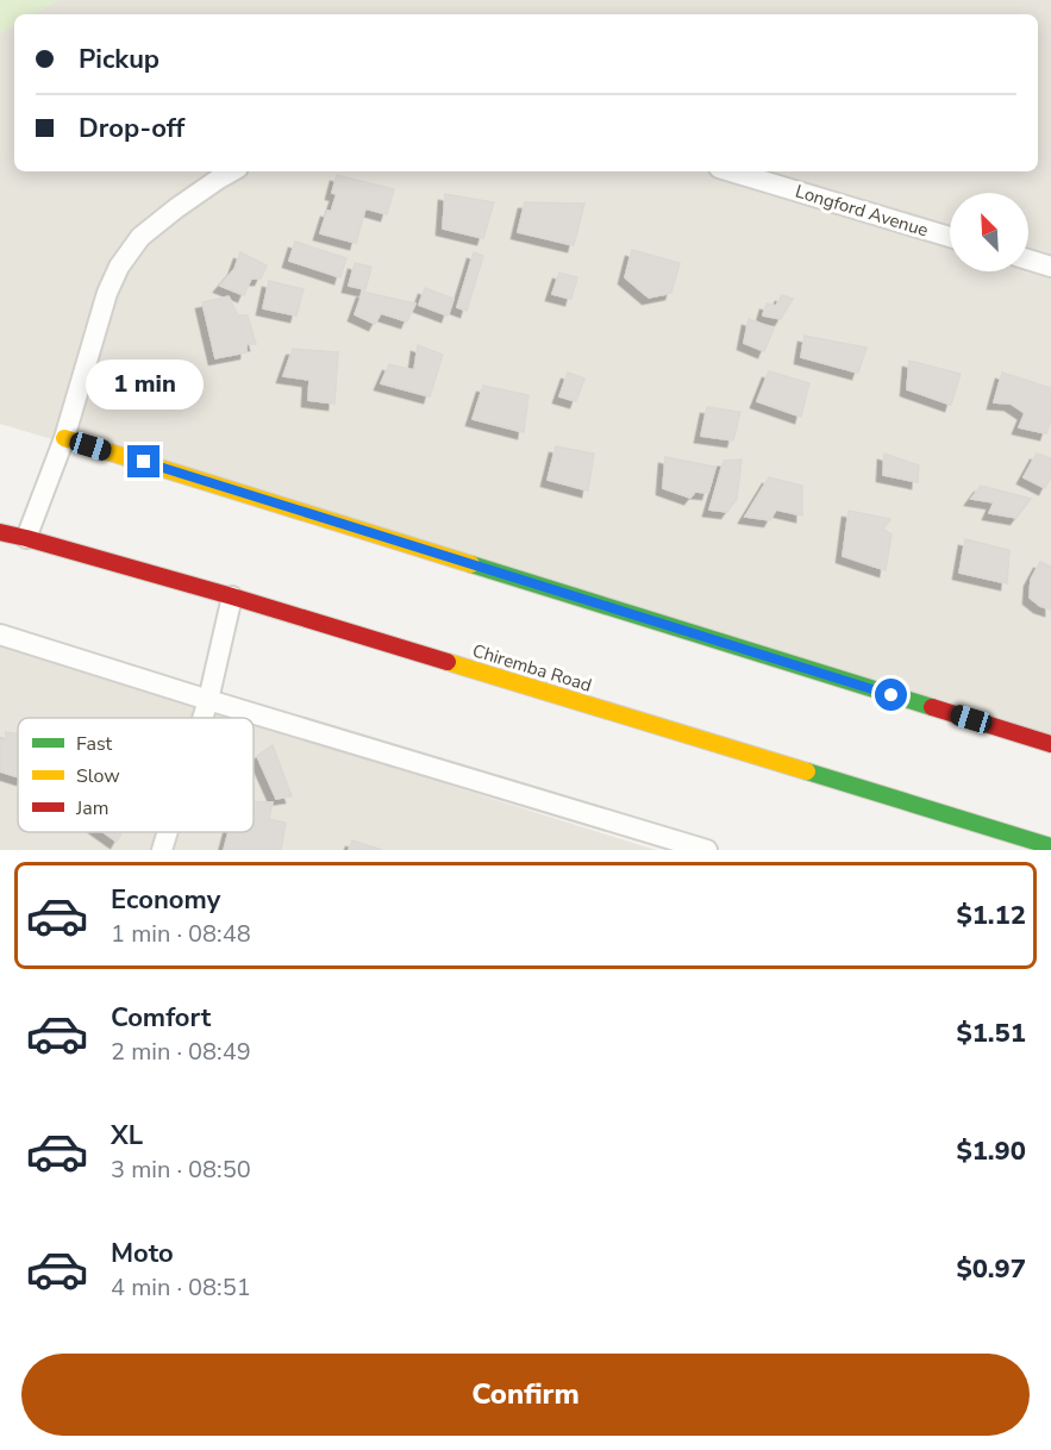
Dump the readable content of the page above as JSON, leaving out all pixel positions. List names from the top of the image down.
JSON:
{
  "streets": {
    "main road": ["Chiremba Road"],
    "street": ["Longford Avenue"]
  },
  "legend": ["Fast", "Slow", "Jam"],
  "north": "top left",
  "page": {
    "banner": ["Pickup", "Drop-off"],
    "bubble": "1 min",
    "list": [
      {
        "name": "Economy",
        "note": "1 min · 08:48",
        "value": "$1.12"
      },
      {
        "name": "Comfort",
        "note": "2 min · 08:49",
        "value": "$1.51"
      },
      {
        "name": "XL",
        "note": "3 min · 08:50",
        "value": "$1.90"
      },
      {
        "name": "Moto",
        "note": "4 min · 08:51",
        "value": "$0.97"
      }
    ],
    "buttons": "Confirm"
  }
}
